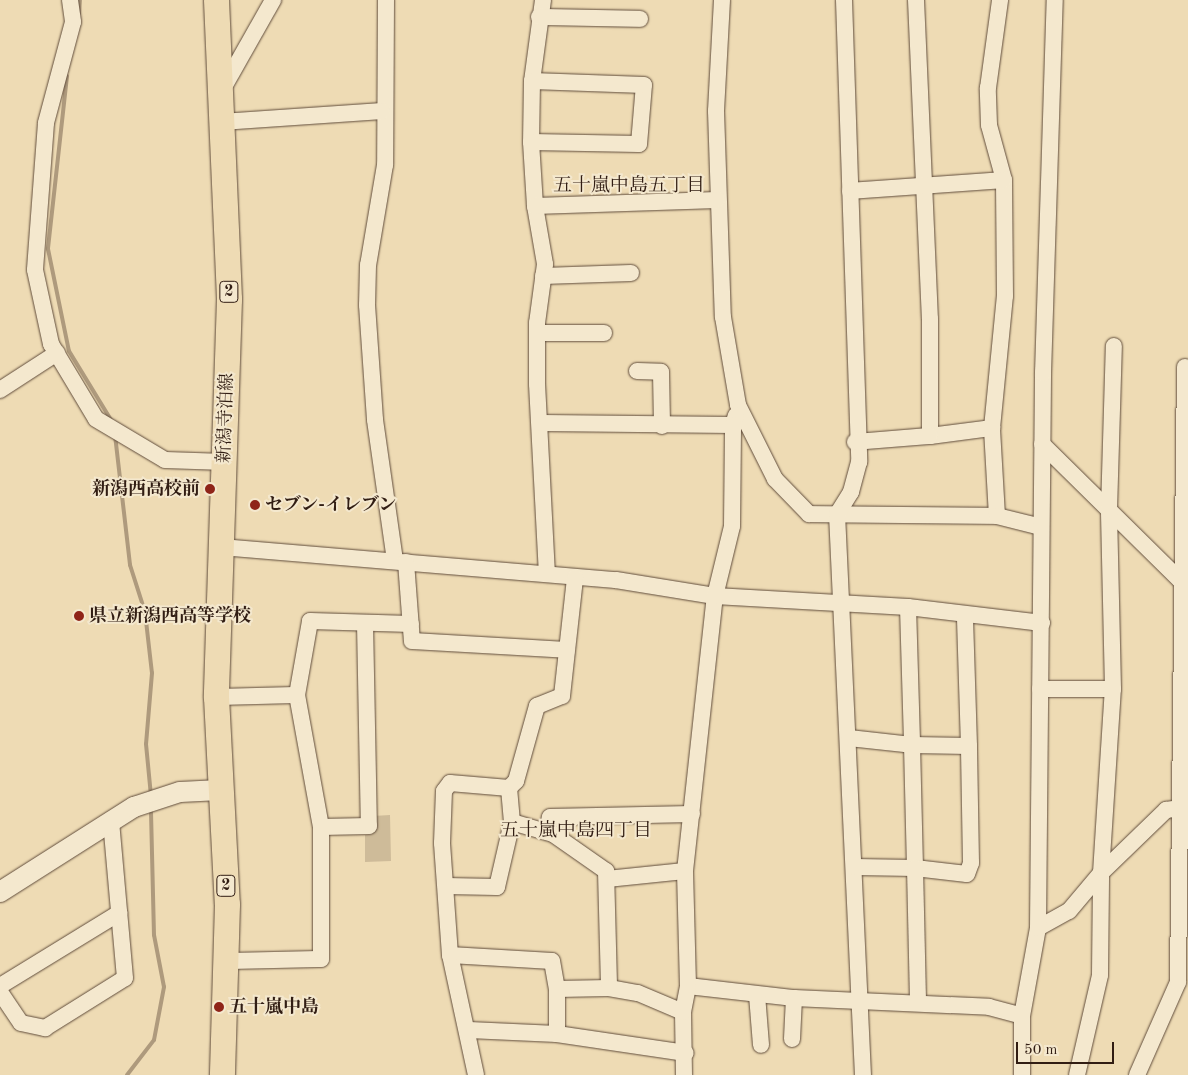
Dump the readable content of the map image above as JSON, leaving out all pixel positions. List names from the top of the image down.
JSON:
{
  "streets": {
    "main road": ["2", "新潟寺泊線"]
  },
  "districts": ["五十嵐中島五丁目", "五十嵐中島四丁目"],
  "places": [
    "新潟西高校前",
    "セブン-イレブン",
    "県立新潟西高等学校",
    "五十嵐中島"
  ],
  "scale_bar": "50 m"
}
